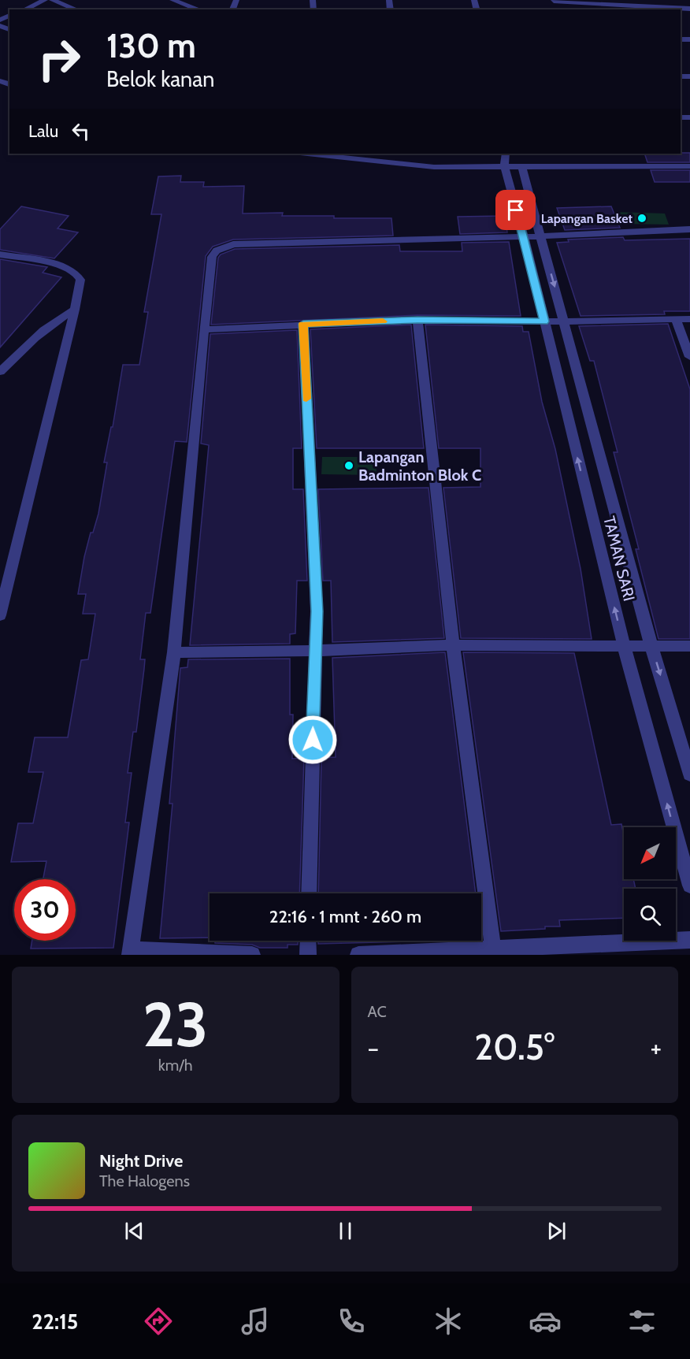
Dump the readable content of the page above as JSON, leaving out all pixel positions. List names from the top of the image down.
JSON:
{
  "streets": {
    "street": ["TAMAN SARI"]
  },
  "places": ["Lapangan Basket", "Lapangan Badminton Blok C"],
  "north": "bottom left",
  "page": {
    "turn": ["130 m", "Belok kanan"],
    "then": "Lalu",
    "limit": "30",
    "trip": "22:16 · 1 mnt · 260 m",
    "tile": [
      ["23", "km/h"],
      "AC"
    ],
    "heat": ["−", "20.5°", "+"],
    "song": ["Night Drive", "The Halogens"],
    "tabs": "22:15"
  }
}
